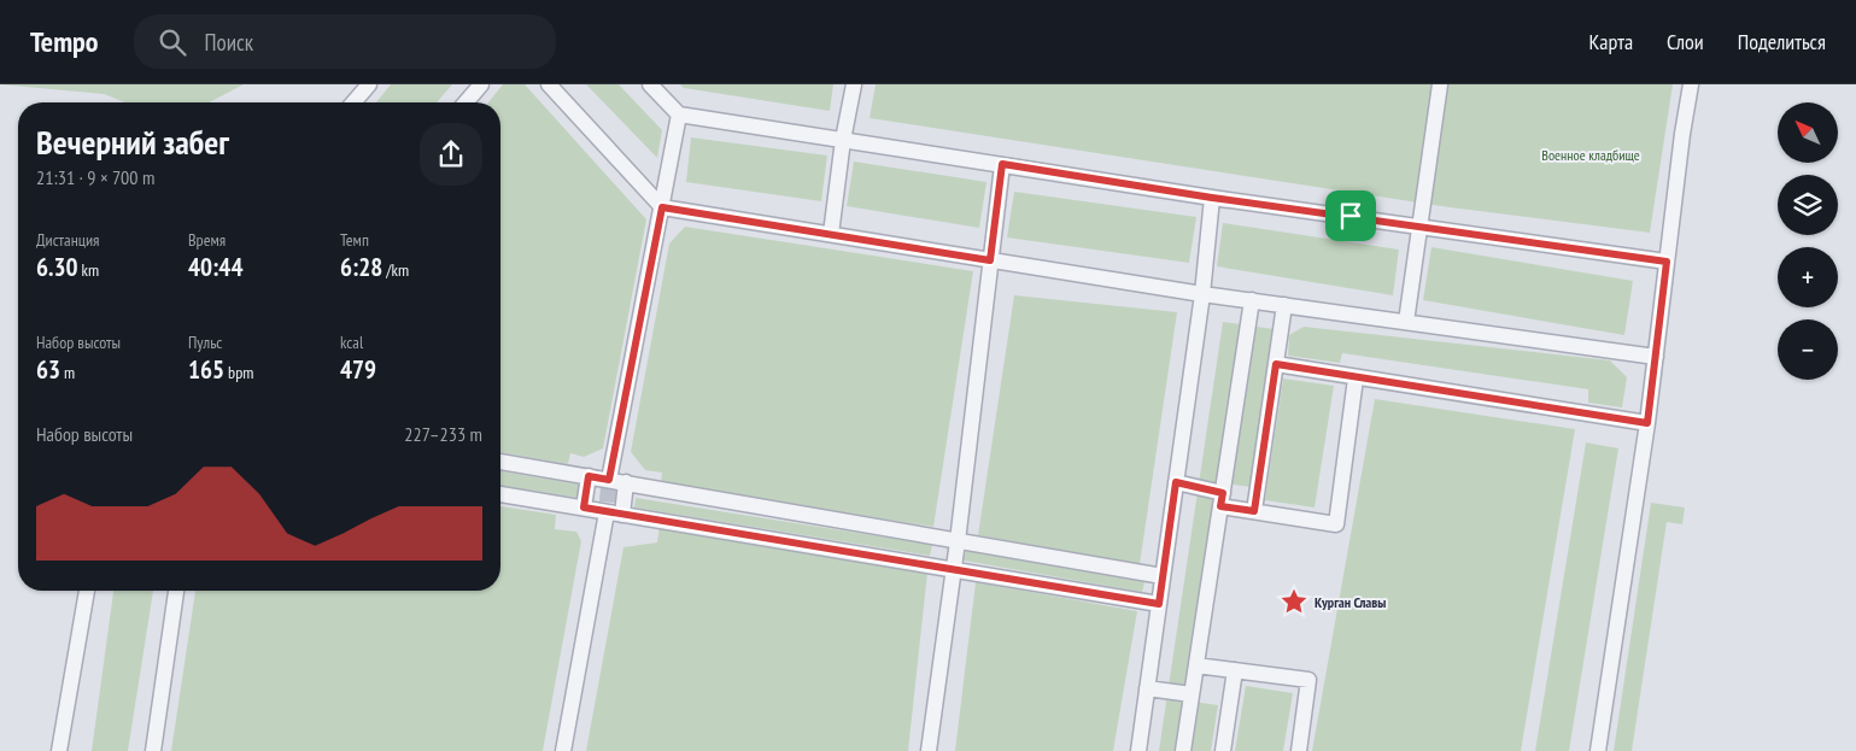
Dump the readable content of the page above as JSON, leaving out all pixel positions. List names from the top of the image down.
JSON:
{
  "parks": ["Военное кладбище"],
  "places": {
    "place": ["Курган Славы"]
  },
  "north": "top left",
  "page": {
    "header": "Tempo",
    "search": "Поиск",
    "nav": ["Карта", "Слои", "Поделиться"],
    "map_buttons": ["+", "−"],
    "heading": ["Вечерний забег", "21:31 · 9 × 700 m"],
    "stats": [
      ["Дистанция", "6.30 km"],
      ["Время", "40:44"],
      ["Темп", "6:28 /km"],
      ["Набор высоты", "63 m"],
      ["Пульс", "165 bpm"],
      ["kcal", "479"]
    ],
    "chart": ["Набор высоты", "227–233 m"]
  }
}
